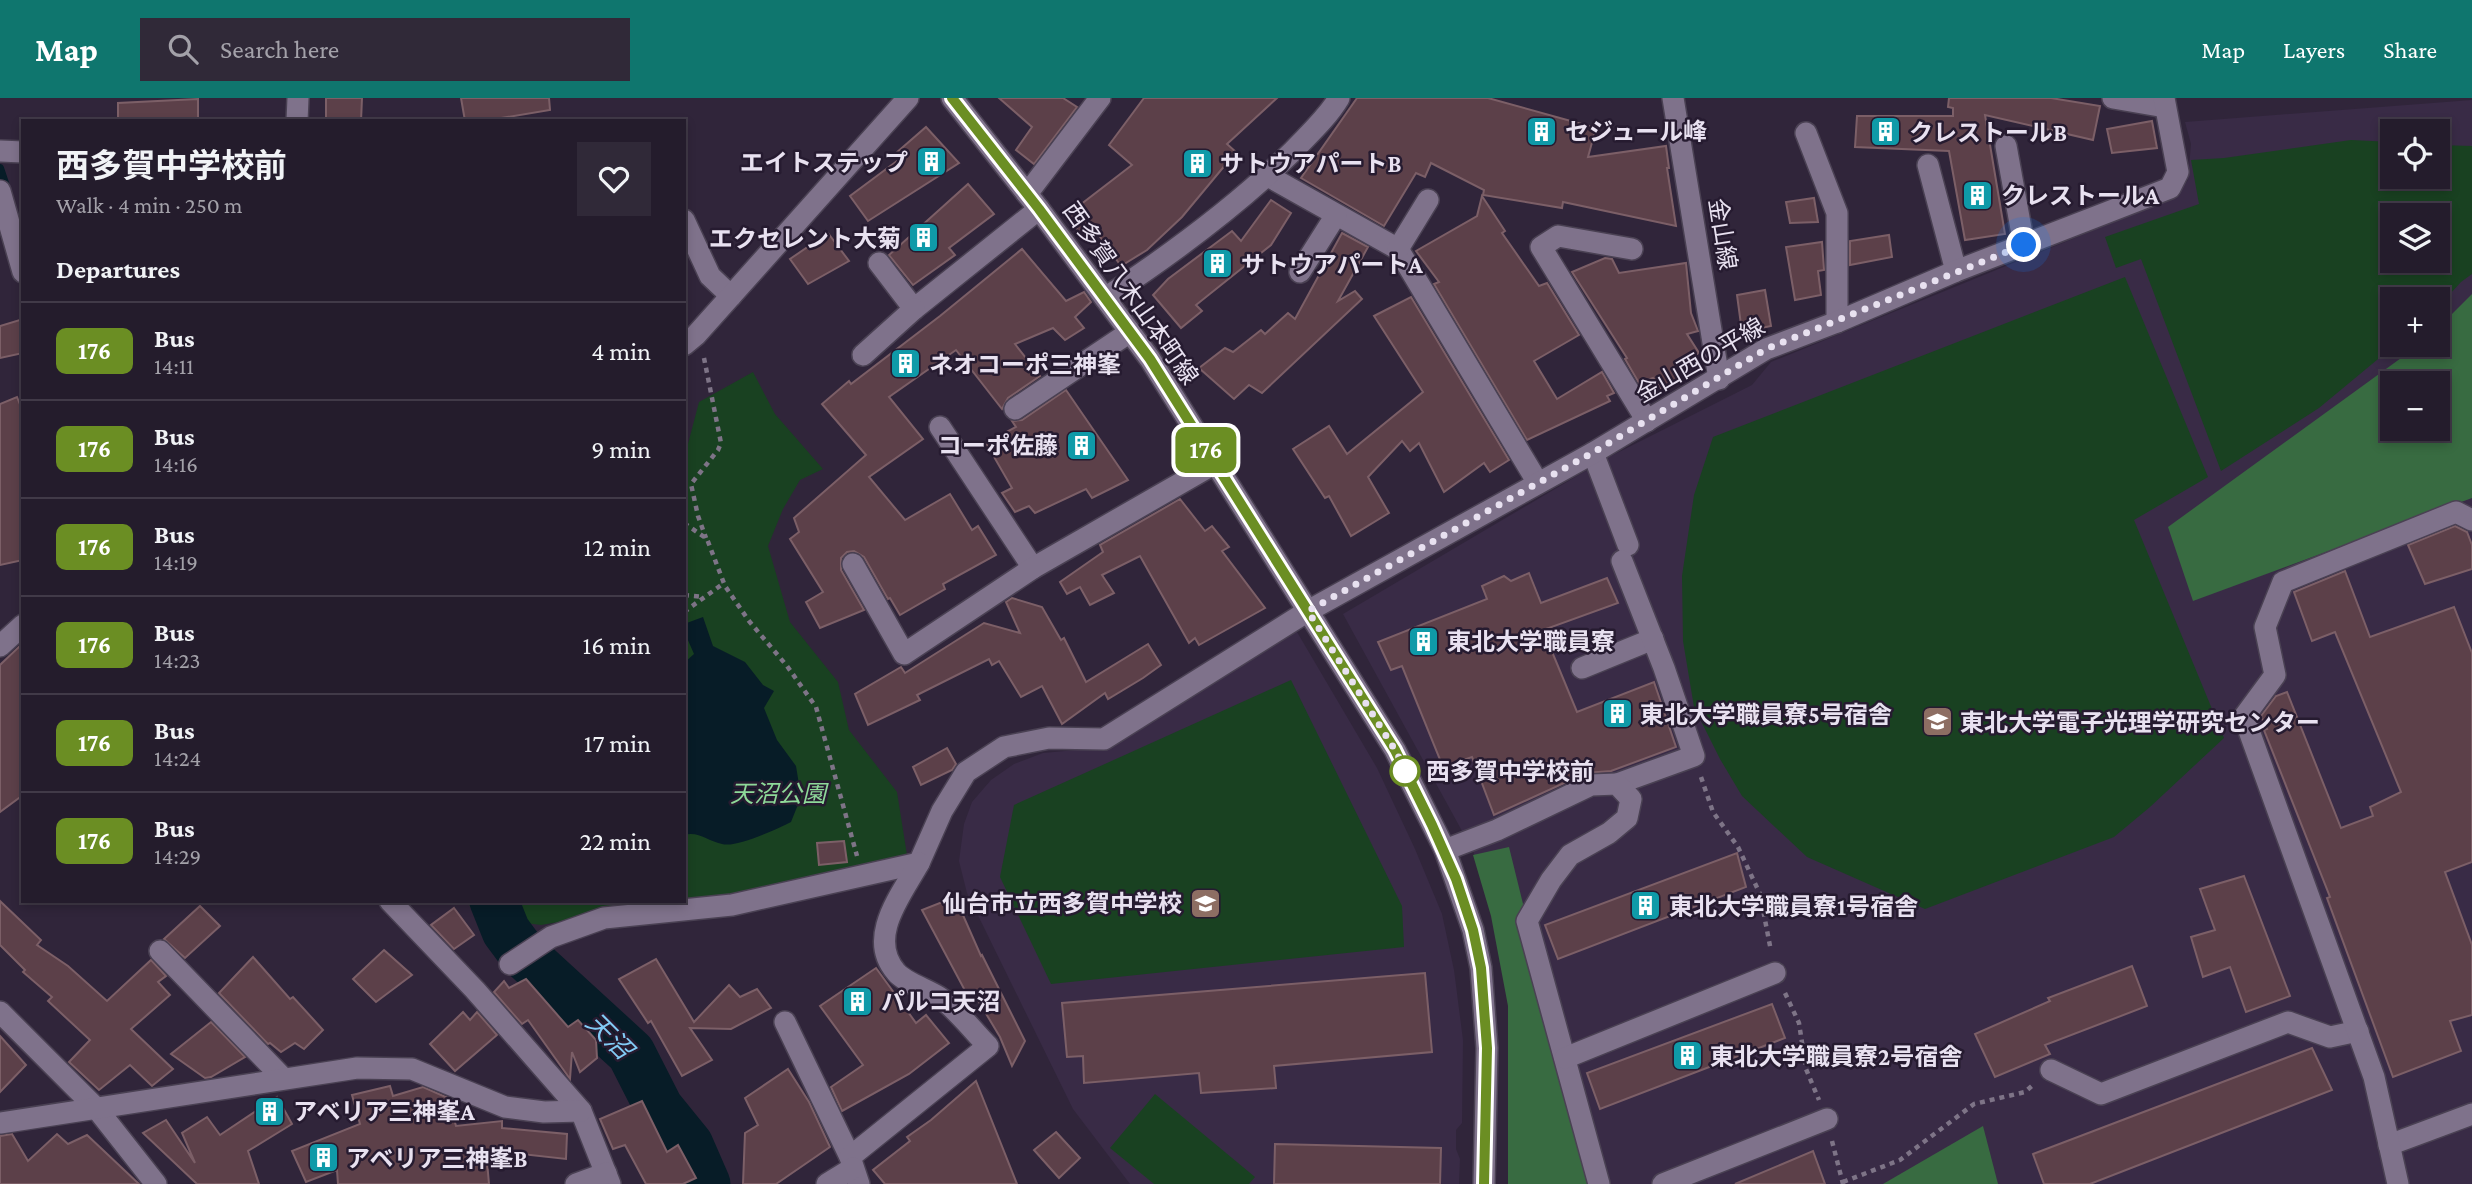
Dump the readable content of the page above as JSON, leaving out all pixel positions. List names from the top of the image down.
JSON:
{
  "streets": {
    "street": ["金山線", "西多賀八木山本町線", "金山西の平線"]
  },
  "crossings": [
    ["金山線", "金山西の平線"],
    ["西多賀八木山本町線", "金山西の平線"]
  ],
  "water": ["天沼"],
  "parks": ["天沼公園"],
  "places": {
    "building": [
      "セジュール峰",
      "クレストールB",
      "エイトステップ",
      "サトウアパートB",
      "クレストールA",
      "エクセレント大菊",
      "サトウアパートA",
      "ネオコーポ三神峯",
      "コーポ佐藤",
      "東北大学職員寮",
      "東北大学職員寮5号宿舎",
      "東北大学職員寮1号宿舎",
      "パルコ天沼",
      "東北大学職員寮2号宿舎",
      "アベリア三神峯A",
      "アベリア三神峯B"
    ],
    "school or university": ["東北大学電子光理学研究センター", "仙台市立西多賀中学校"],
    "other": ["西多賀中学校前"]
  },
  "lines": ["bus line 176"],
  "page": {
    "header": "Map",
    "search": "Search here",
    "nav": ["Map", "Layers", "Share"],
    "on_map": "176",
    "map_buttons": ["+", "−"],
    "heading": [
      ["西多賀中学校前", "Walk · 4 min · 250 m"],
      "Departures"
    ],
    "list": [
      {
        "mark": "176",
        "name": "Bus",
        "note": "14:11",
        "value": "4 min"
      },
      {
        "mark": "176",
        "name": "Bus",
        "note": "14:16",
        "value": "9 min"
      },
      {
        "mark": "176",
        "name": "Bus",
        "note": "14:19",
        "value": "12 min"
      },
      {
        "mark": "176",
        "name": "Bus",
        "note": "14:23",
        "value": "16 min"
      },
      {
        "mark": "176",
        "name": "Bus",
        "note": "14:24",
        "value": "17 min"
      },
      {
        "mark": "176",
        "name": "Bus",
        "note": "14:29",
        "value": "22 min"
      }
    ]
  }
}
